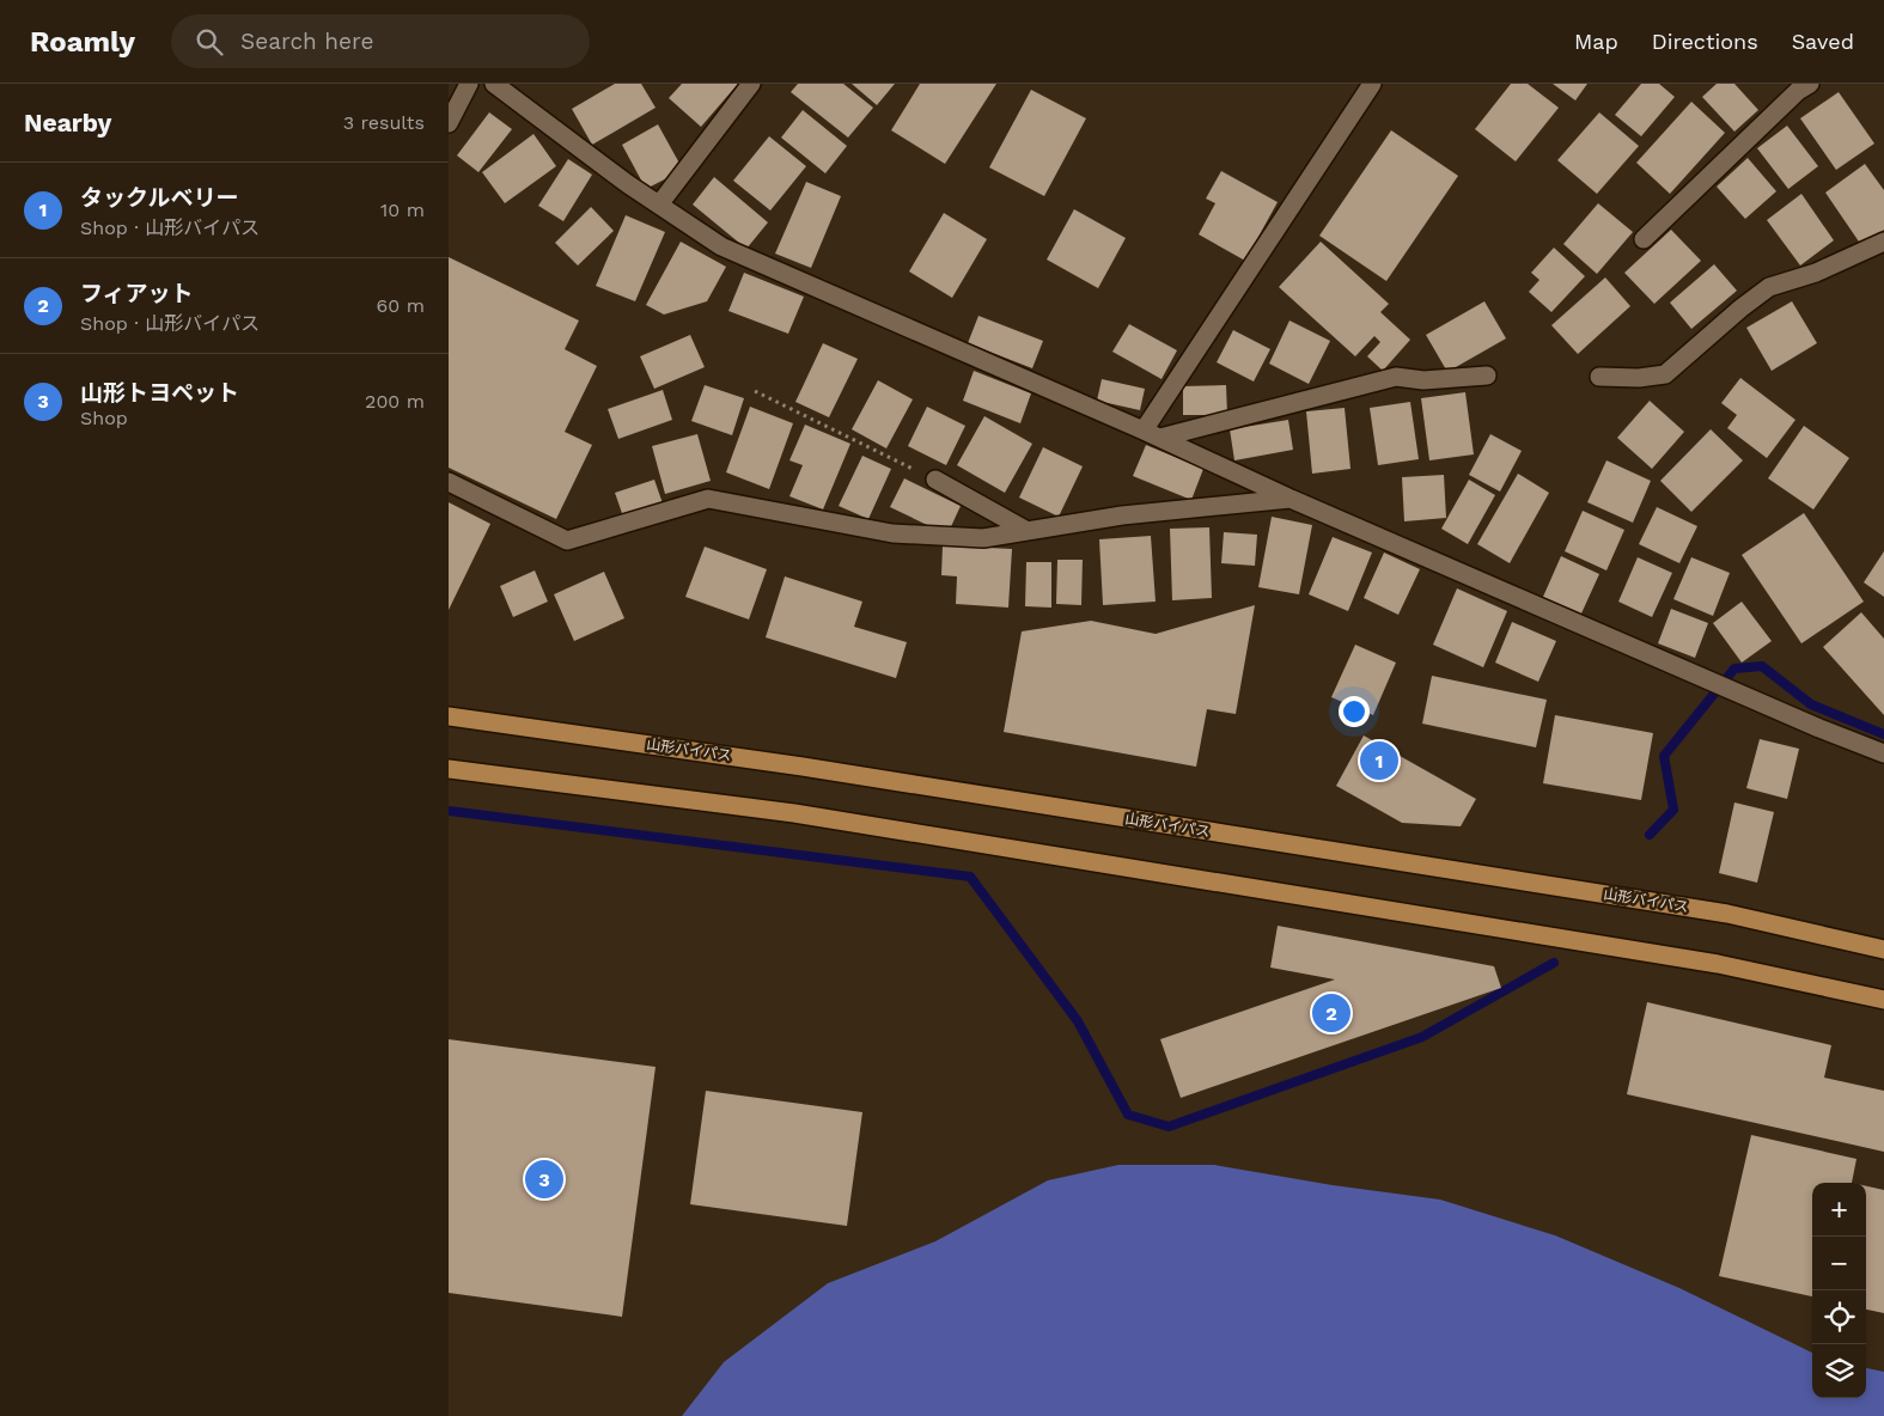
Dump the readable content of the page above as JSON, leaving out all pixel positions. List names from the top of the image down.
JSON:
{
  "streets": {
    "highway": ["山形バイパス"]
  },
  "page": {
    "header": "Roamly",
    "search": "Search here",
    "nav": ["Map", "Directions", "Saved"],
    "heading": ["Nearby", "3 results"],
    "list": [
      {
        "mark": "1",
        "name": "タックルベリー",
        "note": "Shop · 山形バイパス",
        "value": "10 m"
      },
      {
        "mark": "2",
        "name": "フィアット",
        "note": "Shop · 山形バイパス",
        "value": "60 m"
      },
      {
        "mark": "3",
        "name": "山形トヨペット",
        "note": "Shop",
        "value": "200 m"
      }
    ],
    "pins": ["1", "2", "3"],
    "map_buttons": ["+", "−"]
  }
}
